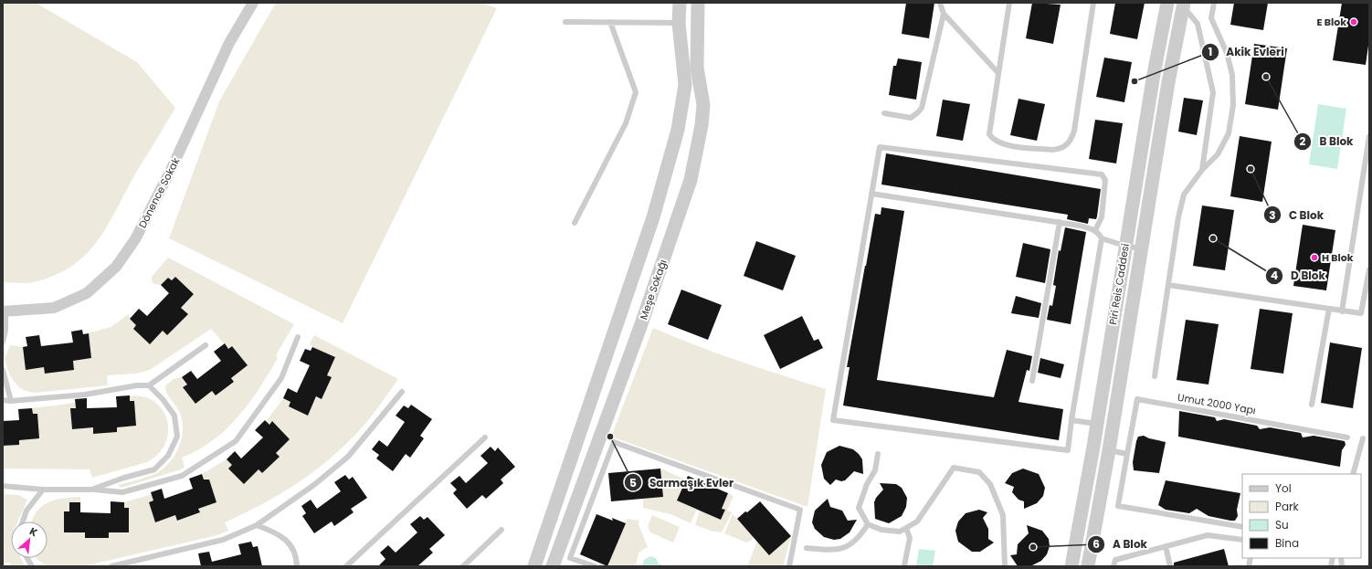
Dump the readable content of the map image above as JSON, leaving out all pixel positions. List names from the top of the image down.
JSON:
{
  "streets": {
    "street": ["Dönence Sokak", "Piri Reis Caddesi", "Meşe Sokağı"],
    "lane": ["Umut 2000 Yapı"]
  },
  "places": [
    "E Blok",
    "B Blok",
    "Akik Evleri",
    "C Blok",
    "D Blok",
    "H Blok",
    "Sarmaşık Evler",
    "A Blok"
  ],
  "legend": [
    "Yol",
    "Park",
    "Su",
    "Bina"
  ],
  "north": "top right"
}
